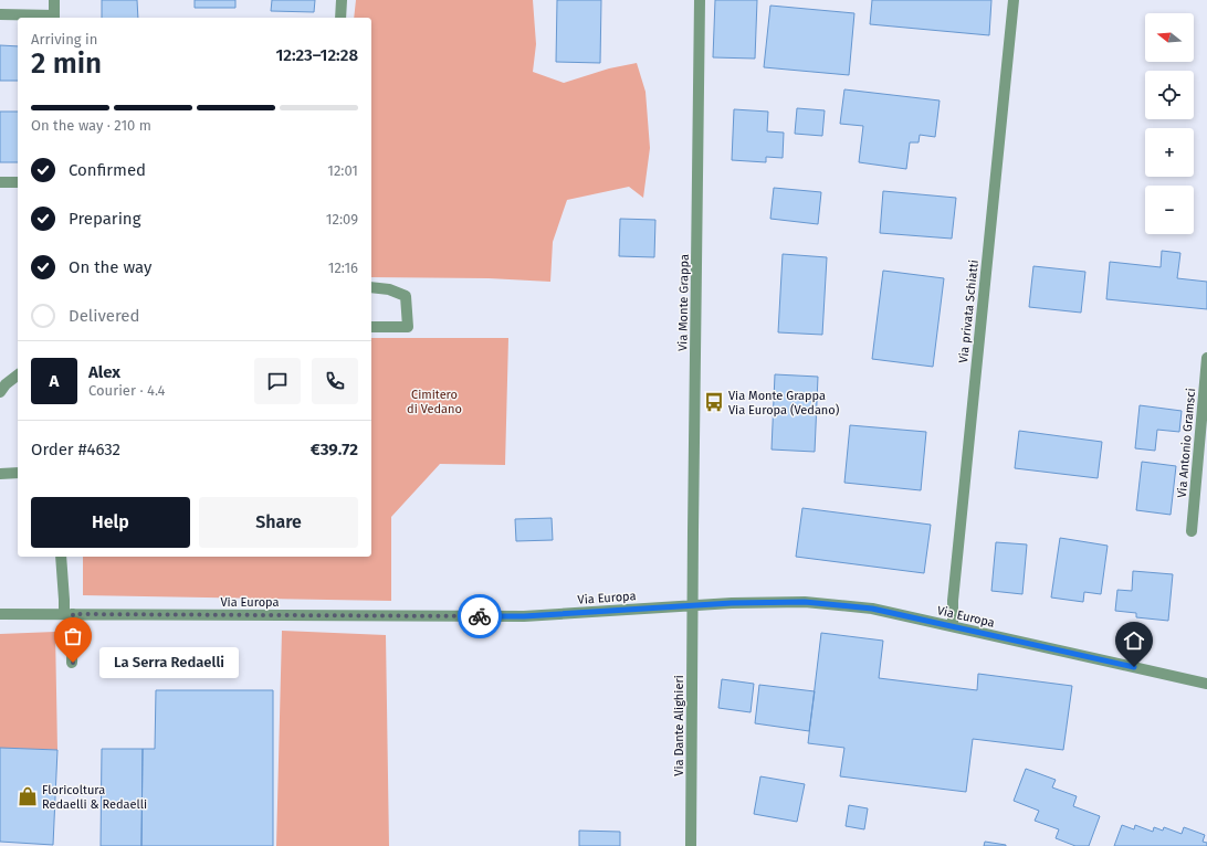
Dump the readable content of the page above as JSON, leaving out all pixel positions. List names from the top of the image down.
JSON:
{
  "streets": {
    "street": [
      "Via Monte Grappa",
      "Via privata Schiatti",
      "Via Antonio Gramsci",
      "Via Europa",
      "Via Dante Alighieri"
    ]
  },
  "crossings": [
    ["Via Monte Grappa", "Via Europa"],
    ["Via Monte Grappa", "Via Dante Alighieri"],
    ["Via privata Schiatti", "Via Europa"],
    ["Via Europa", "Via Dante Alighieri"]
  ],
  "parks": ["Cimitero di Vedano"],
  "places": {
    "bus stop": ["Via Monte Grappa Via Europa (Vedano)"],
    "other": ["La Serra Redaelli"],
    "shop": ["Floricoltura Redaelli & Redaelli"]
  },
  "north": "left",
  "page": {
    "map_buttons": ["+", "−"],
    "heading": ["2 min", "Arriving in", "12:23–12:28"],
    "panel": [
      "Alex",
      "Courier · 4.4",
      "Order #4632",
      "€39.72"
    ],
    "bar": "On the way · 210 m",
    "list": [
      ["Confirmed", "12:01"],
      ["Preparing", "12:09"],
      ["On the way", "12:16"],
      "Delivered"
    ],
    "round": "A",
    "buttons": ["Help", "Share"],
    "bubble": "La Serra Redaelli"
  }
}
